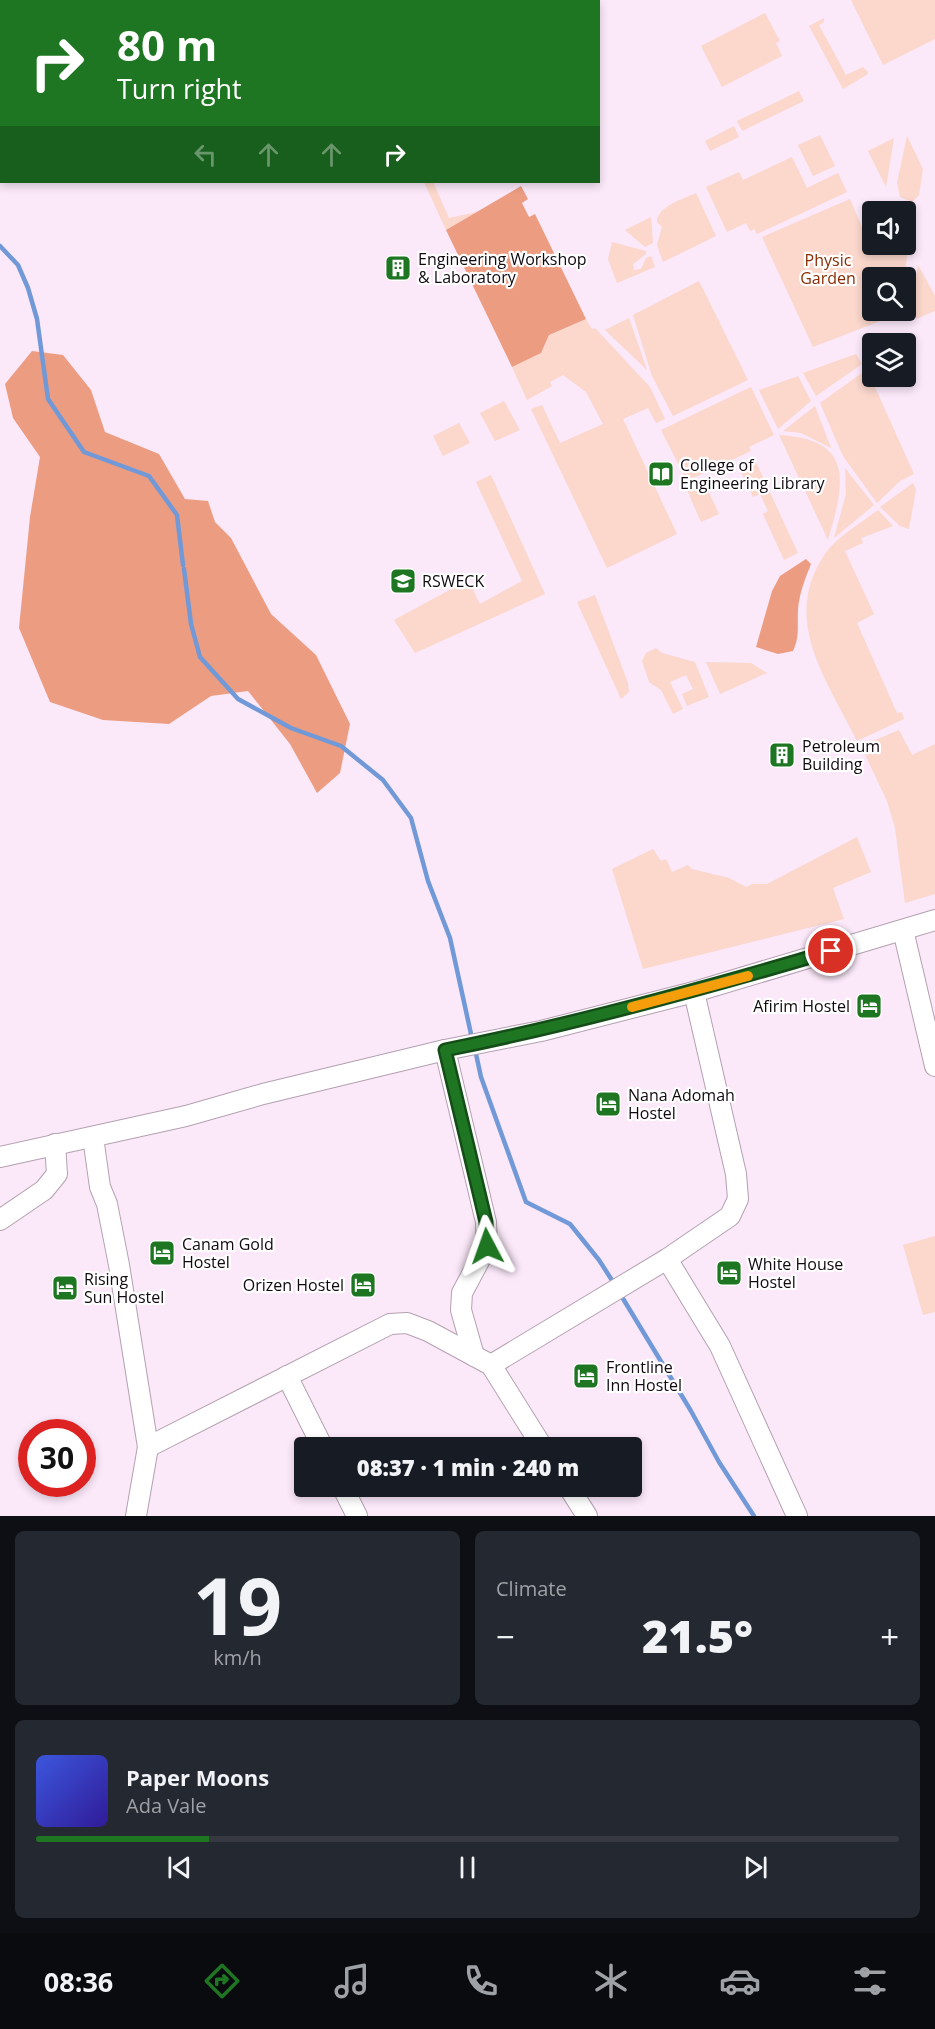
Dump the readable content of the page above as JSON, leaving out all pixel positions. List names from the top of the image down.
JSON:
{
  "parks": ["Physic Garden"],
  "places": {
    "building": ["Engineering Workshop & Laboratory", "Petroleum Building"],
    "library": ["College of Engineering Library"],
    "school or university": ["RSWECK"],
    "hotel": [
      "Afirim Hostel",
      "Nana Adomah Hostel",
      "Canam Gold Hostel",
      "White House Hostel",
      "Orizen Hostel",
      "Rising Sun Hostel",
      "Frontline Inn Hostel"
    ]
  },
  "page": {
    "turn": ["80 m", "Turn right"],
    "limit": "30",
    "trip": "08:37 · 1 min · 240 m",
    "tile": [
      ["19", "km/h"],
      "Climate"
    ],
    "heat": ["−", "21.5°", "+"],
    "song": ["Paper Moons", "Ada Vale"],
    "tabs": "08:36"
  }
}
